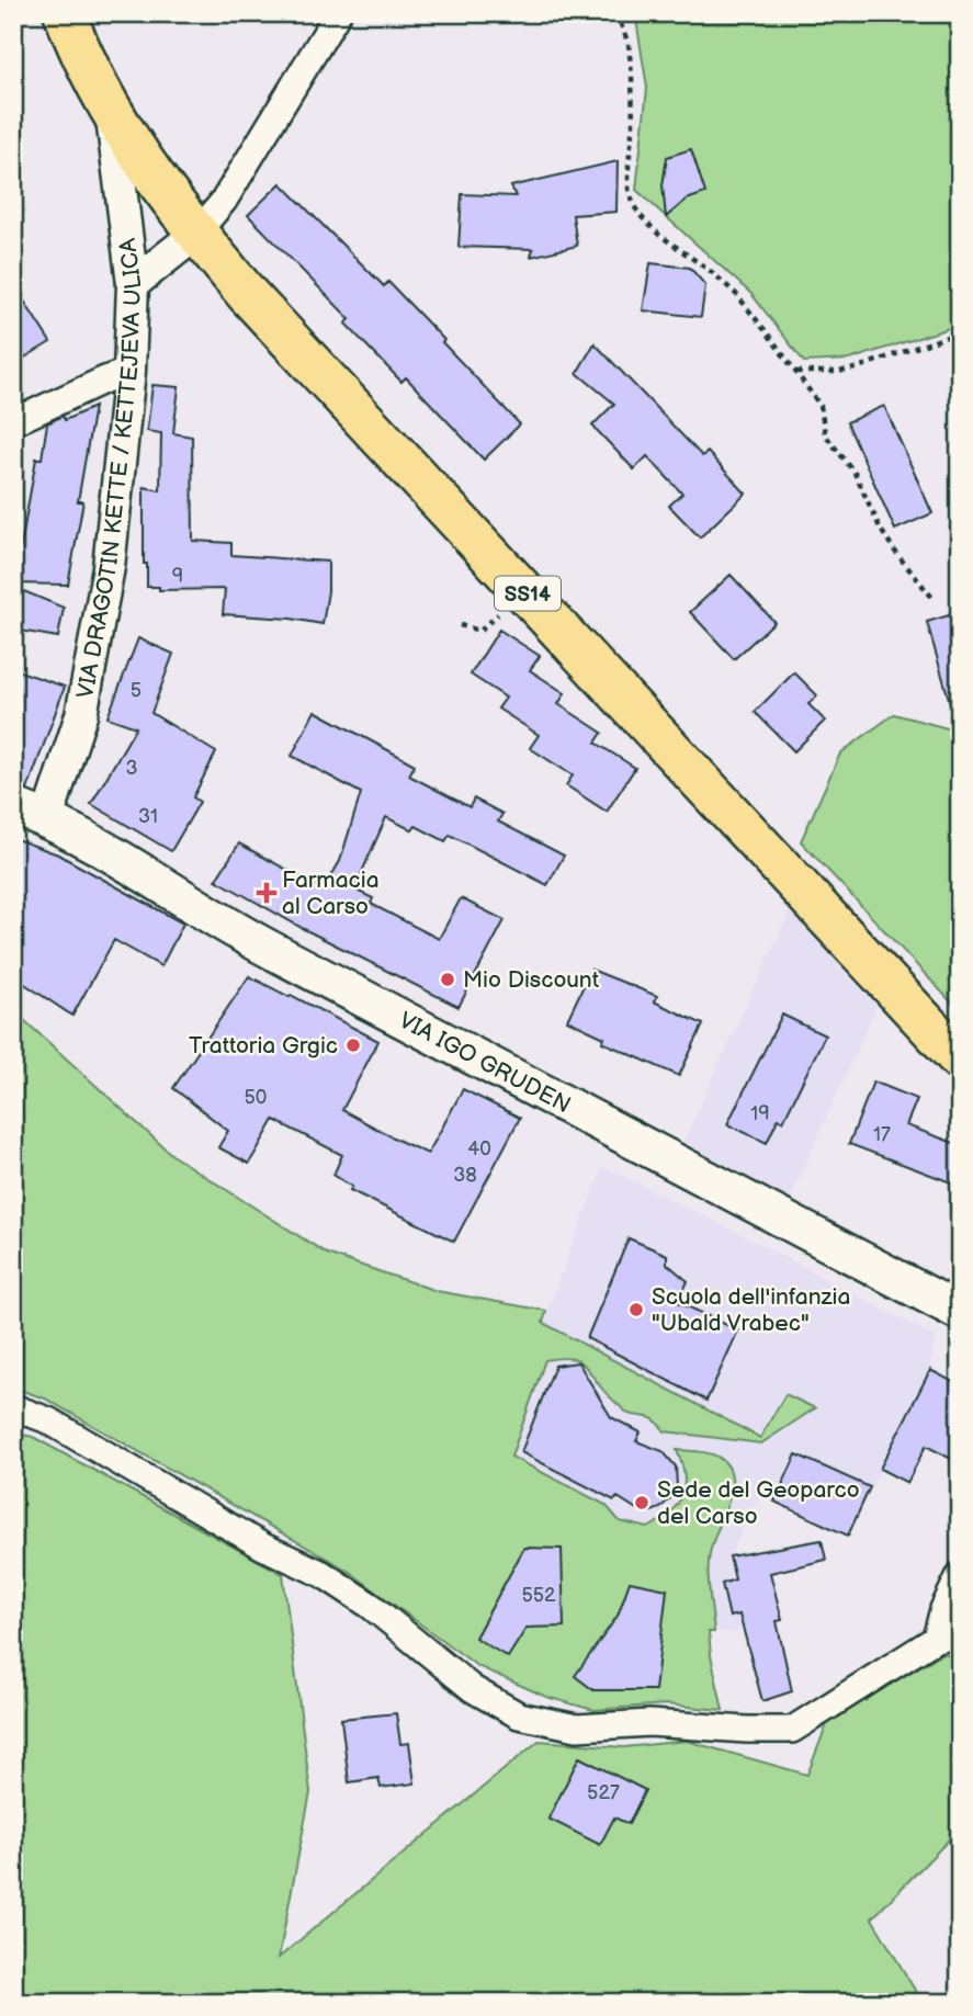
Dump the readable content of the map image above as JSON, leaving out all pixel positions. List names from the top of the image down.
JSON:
{
  "streets": {
    "main road": ["SS14", "VIA IGO GRUDEN"],
    "street": ["VIA DRAGOTIN KETTE / KETTEJEVA ULICA"]
  },
  "crossings": [
    ["VIA DRAGOTIN KETTE / KETTEJEVA ULICA", "SS14"],
    ["VIA DRAGOTIN KETTE / KETTEJEVA ULICA", "VIA IGO GRUDEN"]
  ],
  "places": {
    "health": ["Farmacia al Carso"],
    "other": [
      "Mio Discount",
      "Trattoria Grgic",
      "Scuola dell'infanzia \"Ubald Vrabec\"",
      "Sede del Geoparco del Carso"
    ]
  },
  "house_numbers": [
    "9",
    "5",
    "3",
    "31",
    "50",
    "19",
    "17",
    "40",
    "38",
    "552",
    "527"
  ]
}
